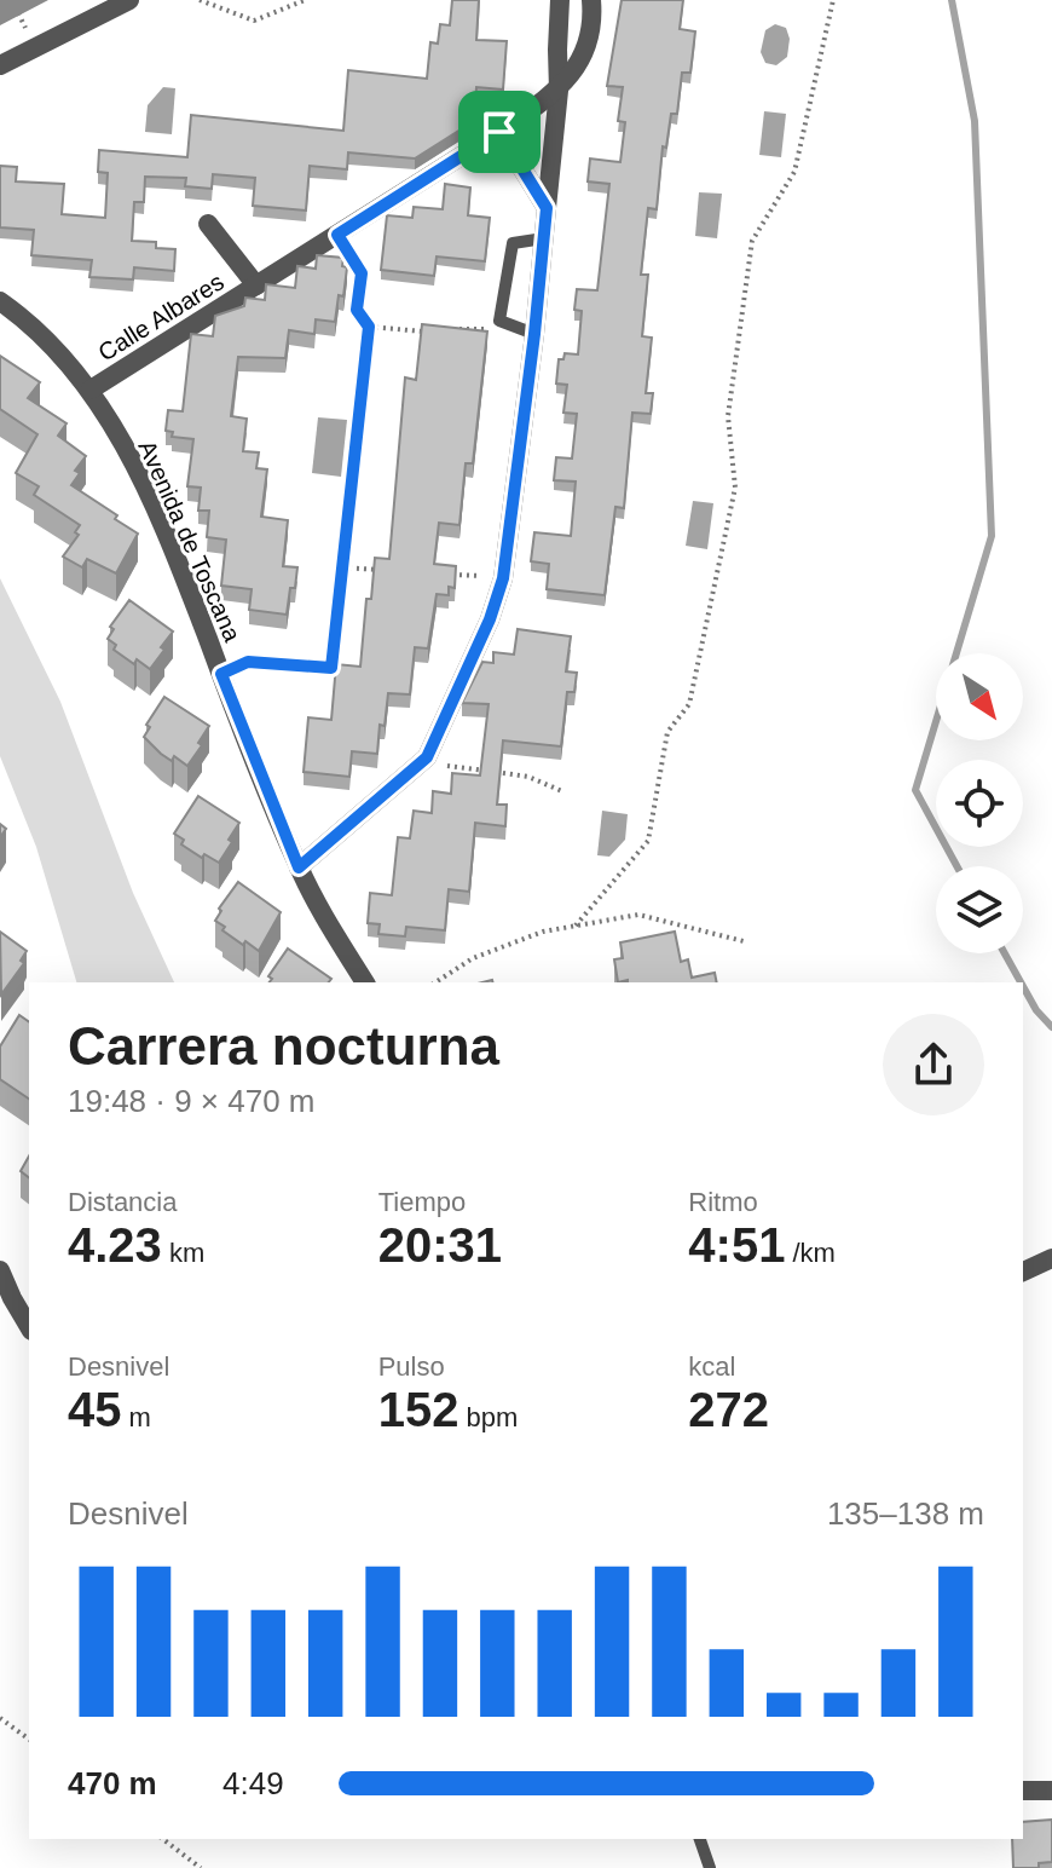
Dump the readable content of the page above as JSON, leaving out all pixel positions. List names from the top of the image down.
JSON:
{
  "streets": {
    "street": ["Calle Albares", "Avenida de Toscana"]
  },
  "crossings": [
    ["Calle Albares", "Avenida de Toscana"]
  ],
  "north": "bottom right",
  "page": {
    "heading": ["Carrera nocturna", "19:48 · 9 × 470 m"],
    "stats": [
      ["Distancia", "4.23 km"],
      ["Tiempo", "20:31"],
      ["Ritmo", "4:51 /km"],
      ["Desnivel", "45 m"],
      ["Pulso", "152 bpm"],
      ["kcal", "272"]
    ],
    "chart": ["Desnivel", "135–138 m"],
    "list": [
      {
        "name": "470 m",
        "note": "4:49"
      }
    ]
  }
}
